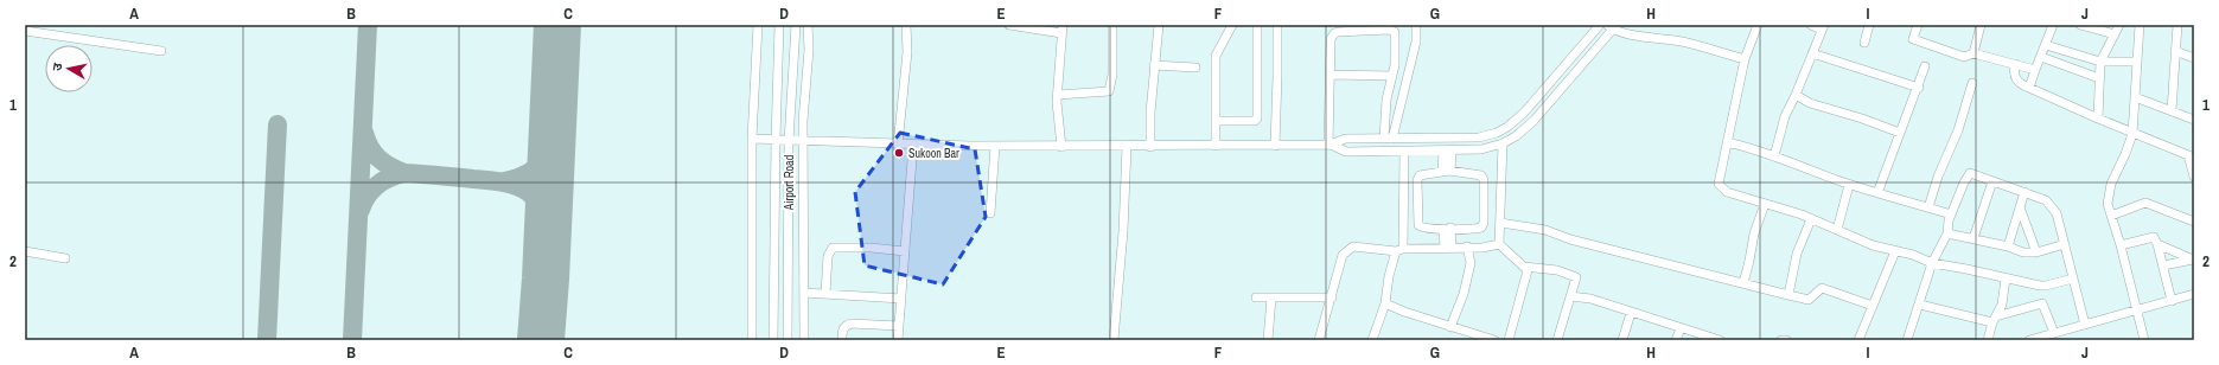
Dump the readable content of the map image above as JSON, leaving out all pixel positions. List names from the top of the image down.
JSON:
{
  "streets": {
    "street": ["Airport Road"]
  },
  "places": ["Sukoon Bar"],
  "north": "left",
  "grid": {
    "columns": [
      "A",
      "B",
      "C",
      "D",
      "E",
      "F",
      "G",
      "H",
      "I",
      "J"
    ],
    "rows": ["1", "2"]
  }
}
